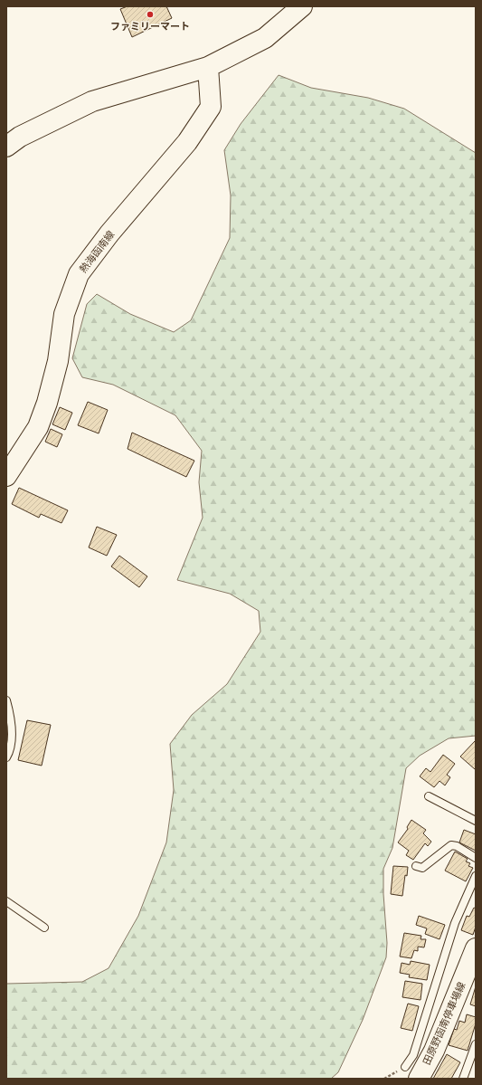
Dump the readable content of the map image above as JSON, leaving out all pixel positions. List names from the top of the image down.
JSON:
{
  "streets": {
    "main road": ["熱海函南線", "田原野函南停車場線"]
  },
  "places": ["ファミリーマート"]
}
